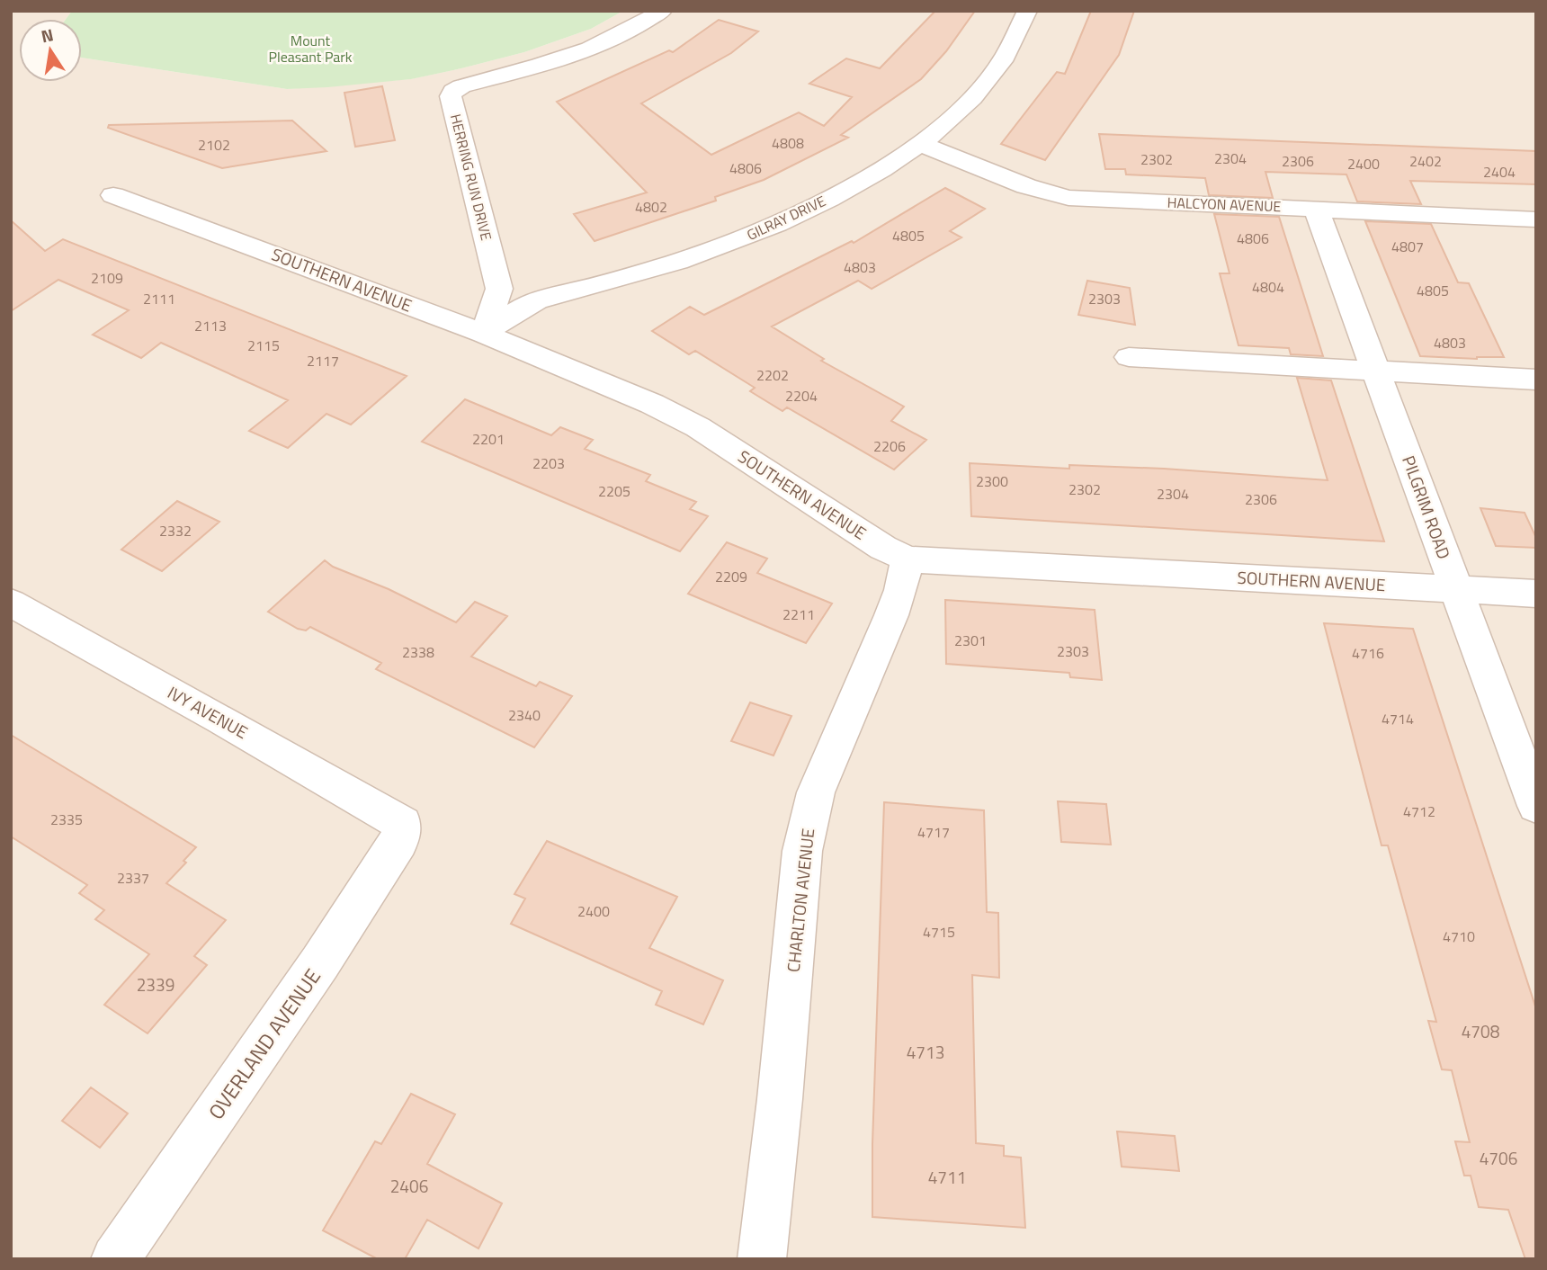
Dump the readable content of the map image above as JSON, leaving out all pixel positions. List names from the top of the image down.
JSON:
{
  "streets": {
    "street": [
      "HERRING RUN DRIVE",
      "HALCYON AVENUE",
      "GILRAY DRIVE",
      "SOUTHERN AVENUE",
      "PILGRIM ROAD",
      "IVY AVENUE",
      "CHARLTON AVENUE",
      "OVERLAND AVENUE"
    ]
  },
  "crossings": [
    ["HERRING RUN DRIVE", "GILRAY DRIVE"],
    ["HERRING RUN DRIVE", "SOUTHERN AVENUE"],
    ["HALCYON AVENUE", "GILRAY DRIVE"],
    ["HALCYON AVENUE", "PILGRIM ROAD"],
    ["GILRAY DRIVE", "SOUTHERN AVENUE"],
    ["SOUTHERN AVENUE", "PILGRIM ROAD"],
    ["SOUTHERN AVENUE", "CHARLTON AVENUE"],
    ["IVY AVENUE", "OVERLAND AVENUE"]
  ],
  "parks": ["Mount Pleasant Park"],
  "house_numbers": [
    "4808",
    "2102",
    "2304",
    "2302",
    "2306",
    "2402",
    "2400",
    "4806",
    "2404",
    "4802",
    "4805",
    "4806",
    "4807",
    "4803",
    "2109",
    "4804",
    "4805",
    "2111",
    "2303",
    "2113",
    "4803",
    "2115",
    "2117",
    "2202",
    "2204",
    "2201",
    "2206",
    "2203",
    "2300",
    "2302",
    "2205",
    "2304",
    "2306",
    "2332",
    "2209",
    "2211",
    "2301",
    "2303",
    "2338",
    "4716",
    "2340",
    "4714",
    "4712",
    "2335",
    "4717",
    "2337",
    "2400",
    "4715",
    "4710",
    "2339",
    "4708",
    "4713",
    "4706",
    "4711",
    "2406"
  ],
  "north": "top"
}
